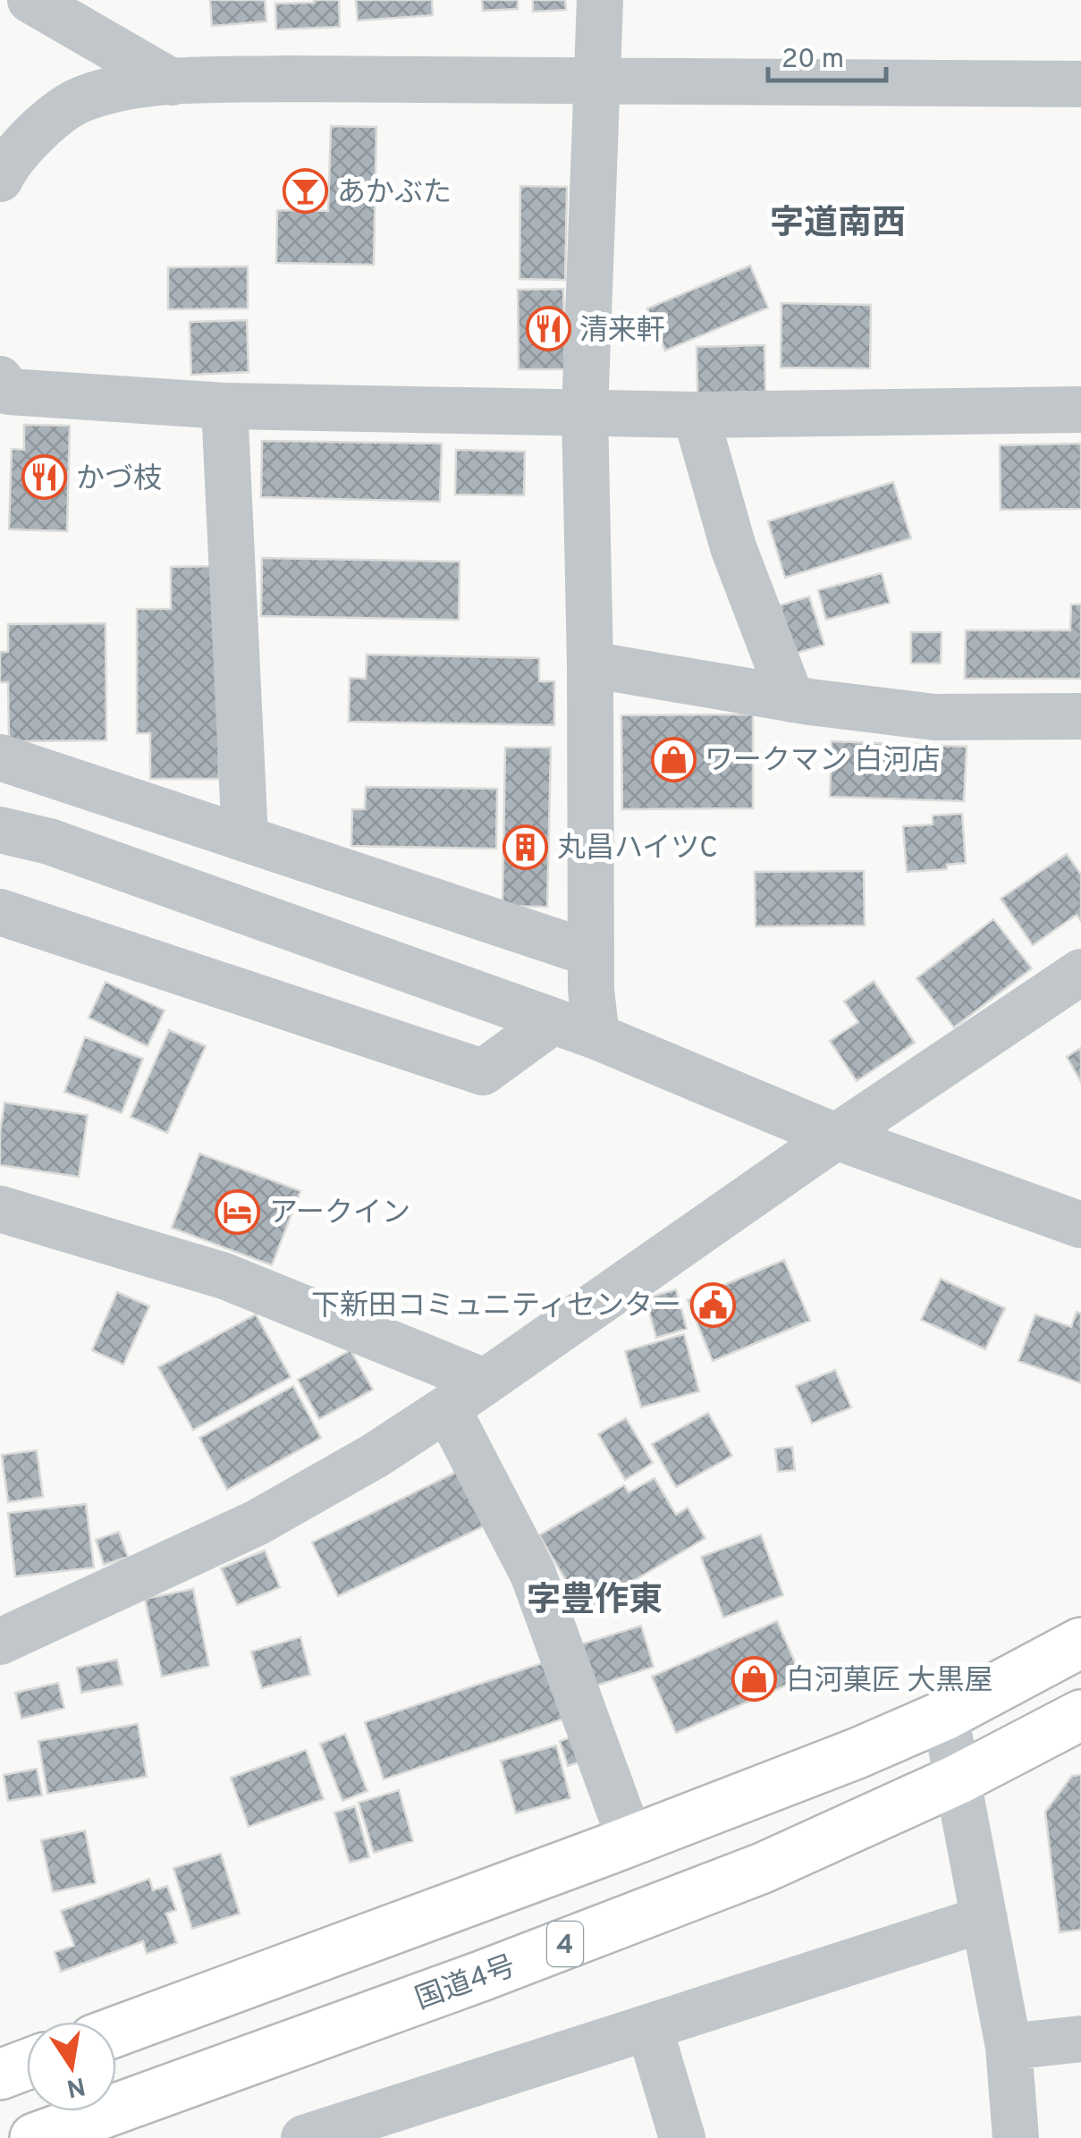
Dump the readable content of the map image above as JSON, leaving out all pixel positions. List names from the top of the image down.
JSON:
{
  "streets": {
    "highway": ["4", "国道4号"]
  },
  "districts": ["字道南西", "字豊作東"],
  "places": {
    "bar": ["あかぶた"],
    "restaurant": ["清来軒", "かづ枝"],
    "shop": ["ワークマン 白河店", "白河菓匠 大黒屋"],
    "building": ["丸昌ハイツC"],
    "hotel": ["アークイン"],
    "public building": ["下新田コミュニティセンター"]
  },
  "scale_bar": "20 m",
  "north": "bottom"
}
